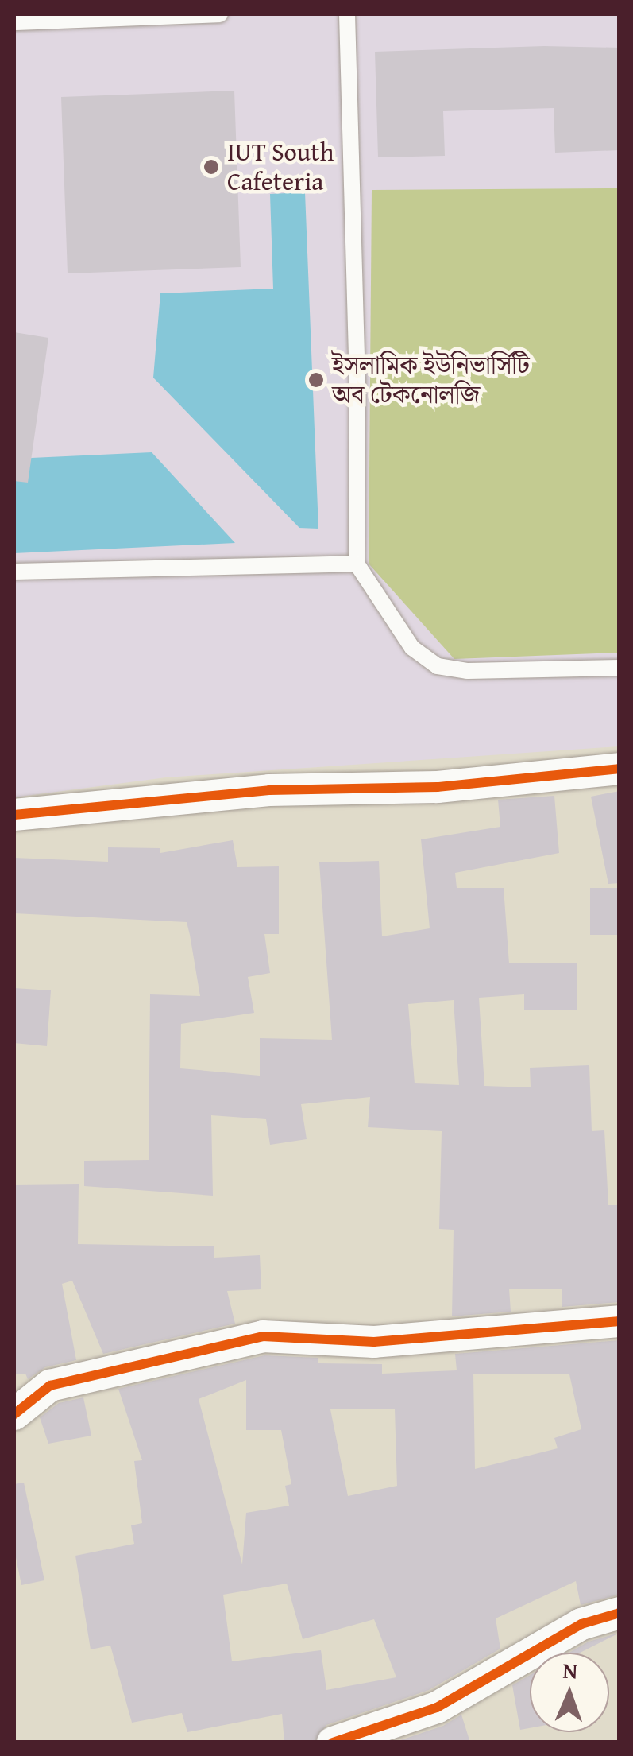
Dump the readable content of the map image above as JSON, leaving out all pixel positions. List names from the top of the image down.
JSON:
{
  "places": ["IUT South Cafeteria", "ইসলামিক ইউনিভার্সিটি অব টেকনোলজি"],
  "north": "top"
}
